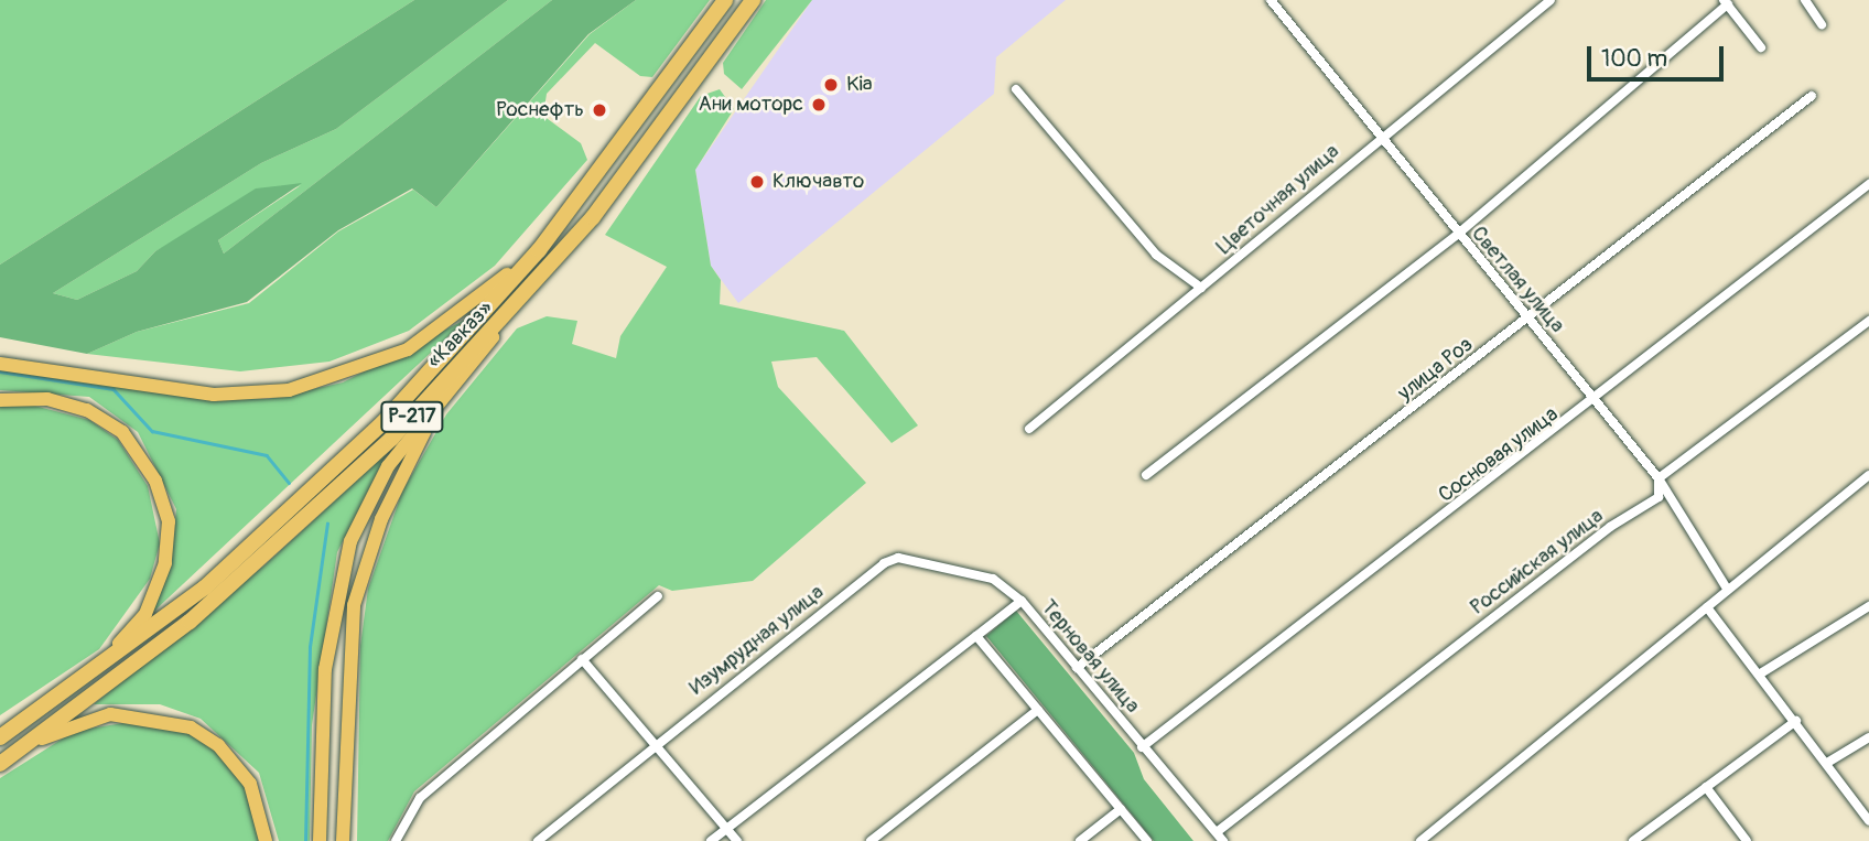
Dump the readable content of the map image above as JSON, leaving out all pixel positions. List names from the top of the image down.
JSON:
{
  "streets": {
    "highway": ["«Кавказ»", "Р-217"],
    "street": [
      "Цветочная улица",
      "Светлая улица",
      "улица Роз",
      "Сосновая улица",
      "Российская улица",
      "Изумрудная улица",
      "Терновая улица"
    ]
  },
  "crossings": [
    ["Цветочная улица", "Светлая улица"],
    ["Светлая улица", "улица Роз"],
    ["Светлая улица", "Сосновая улица"],
    ["Светлая улица", "Российская улица"],
    ["«Кавказ»", "Р-217"],
    ["улица Роз", "Терновая улица"],
    ["Сосновая улица", "Терновая улица"],
    ["Российская улица", "Терновая улица"],
    ["Изумрудная улица", "Терновая улица"]
  ],
  "places": [
    "Kia",
    "Ани моторс",
    "Роснефть",
    "Ключавто"
  ],
  "scale_bar": "100 m"
}
